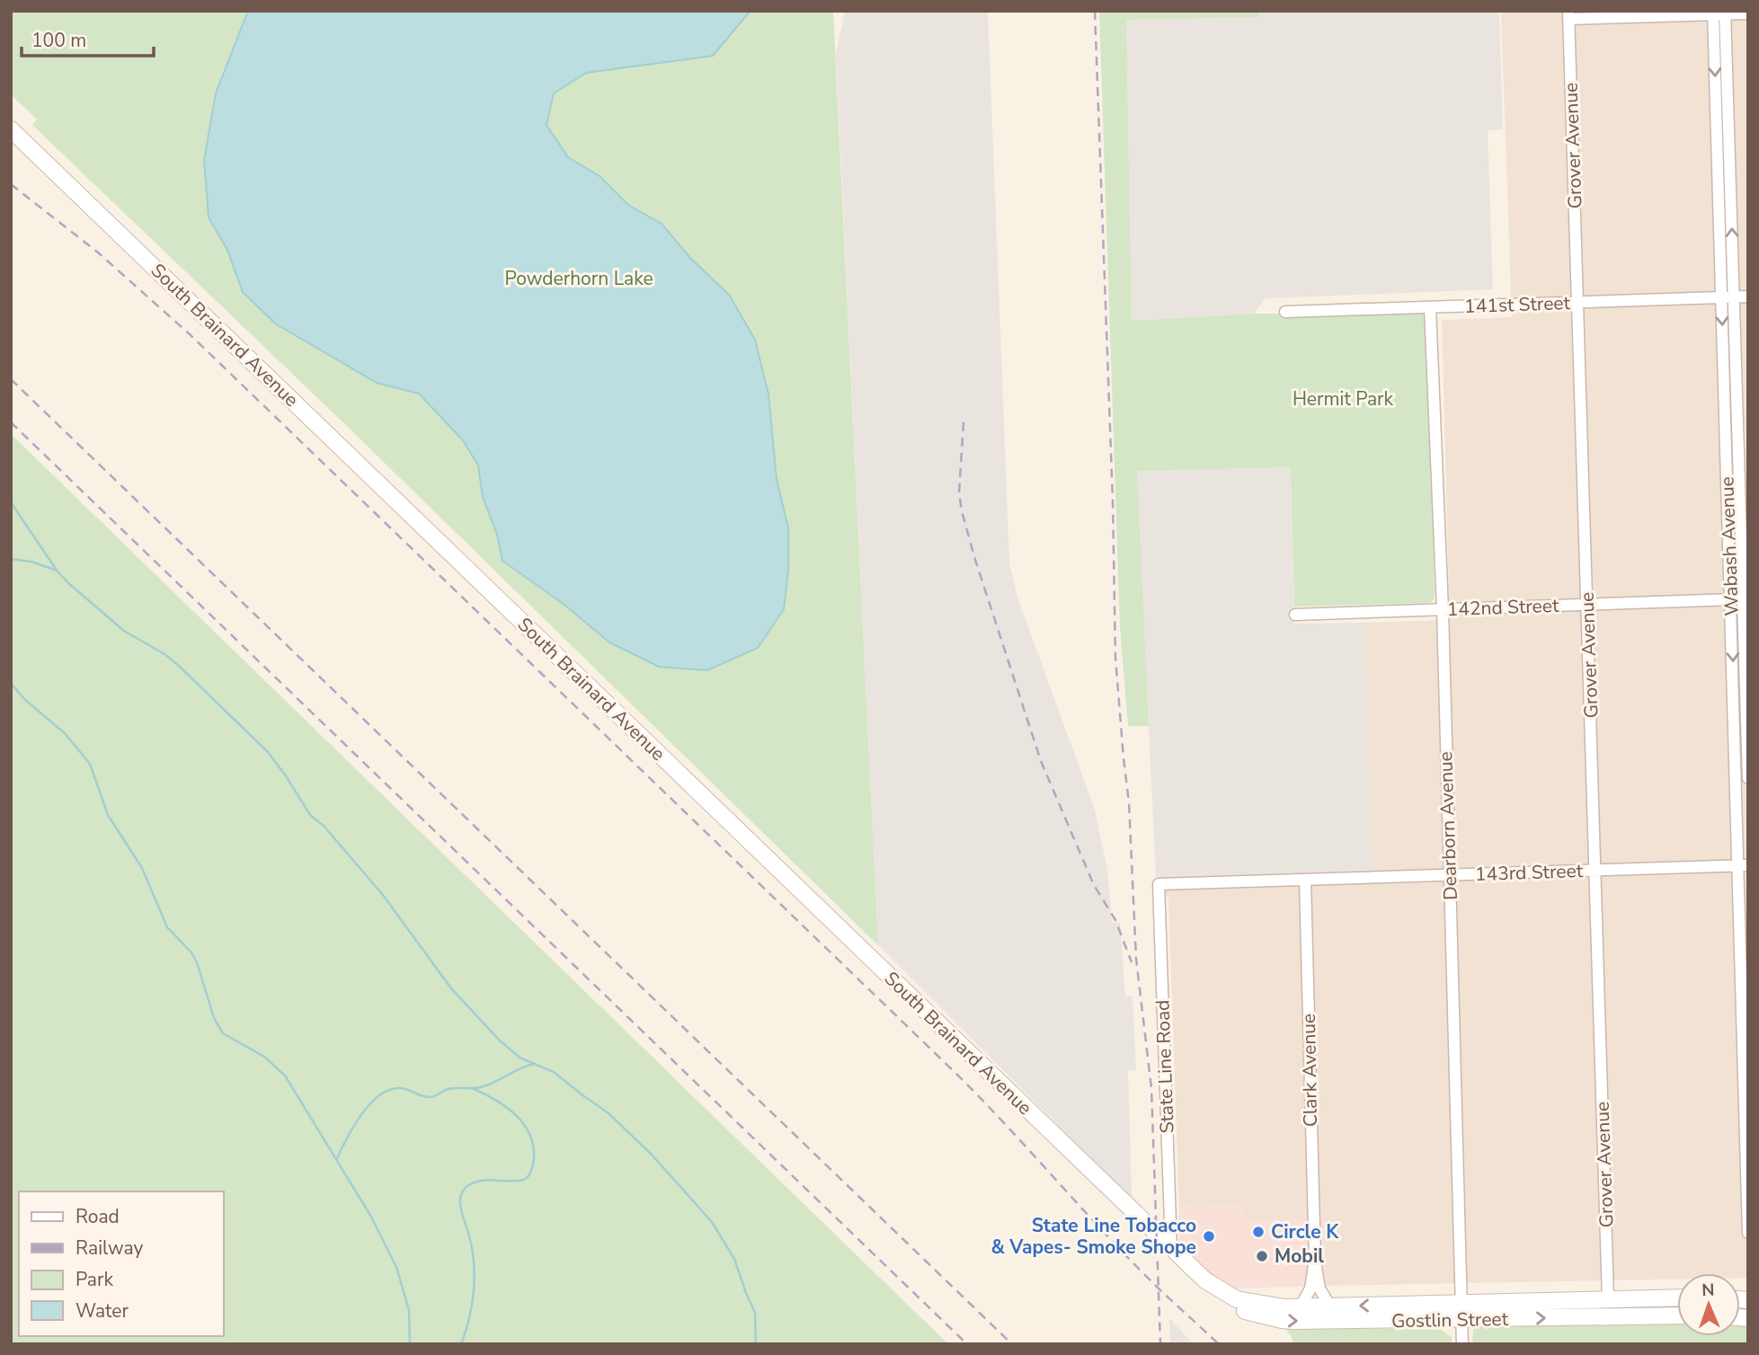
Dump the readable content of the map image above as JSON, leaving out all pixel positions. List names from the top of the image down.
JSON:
{
  "streets": {
    "main road": ["South Brainard Avenue", "Gostlin Street"],
    "street": [
      "Grover Avenue",
      "141st Street",
      "Wabash Avenue",
      "142nd Street",
      "Dearborn Avenue",
      "143rd Street",
      "State Line Road",
      "Clark Avenue"
    ]
  },
  "crossings": [
    ["Grover Avenue", "141st Street"],
    ["Grover Avenue", "142nd Street"],
    ["Grover Avenue", "143rd Street"],
    ["Grover Avenue", "Gostlin Street"],
    ["141st Street", "Wabash Avenue"],
    ["141st Street", "Dearborn Avenue"],
    ["South Brainard Avenue", "State Line Road"],
    ["South Brainard Avenue", "Gostlin Street"],
    ["Wabash Avenue", "142nd Street"],
    ["Wabash Avenue", "143rd Street"],
    ["142nd Street", "Dearborn Avenue"],
    ["Dearborn Avenue", "143rd Street"],
    ["Dearborn Avenue", "Gostlin Street"],
    ["143rd Street", "State Line Road"],
    ["143rd Street", "Clark Avenue"],
    ["State Line Road", "Gostlin Street"],
    ["Clark Avenue", "Gostlin Street"]
  ],
  "parks": ["Powderhorn Lake", "Hermit Park"],
  "places": ["Circle K", "State Line Tobacco & Vapes- Smoke Shope", "Mobil"],
  "legend": [
    "Road",
    "Railway",
    "Park",
    "Water"
  ],
  "scale_bar": "100 m",
  "north": "top"
}
